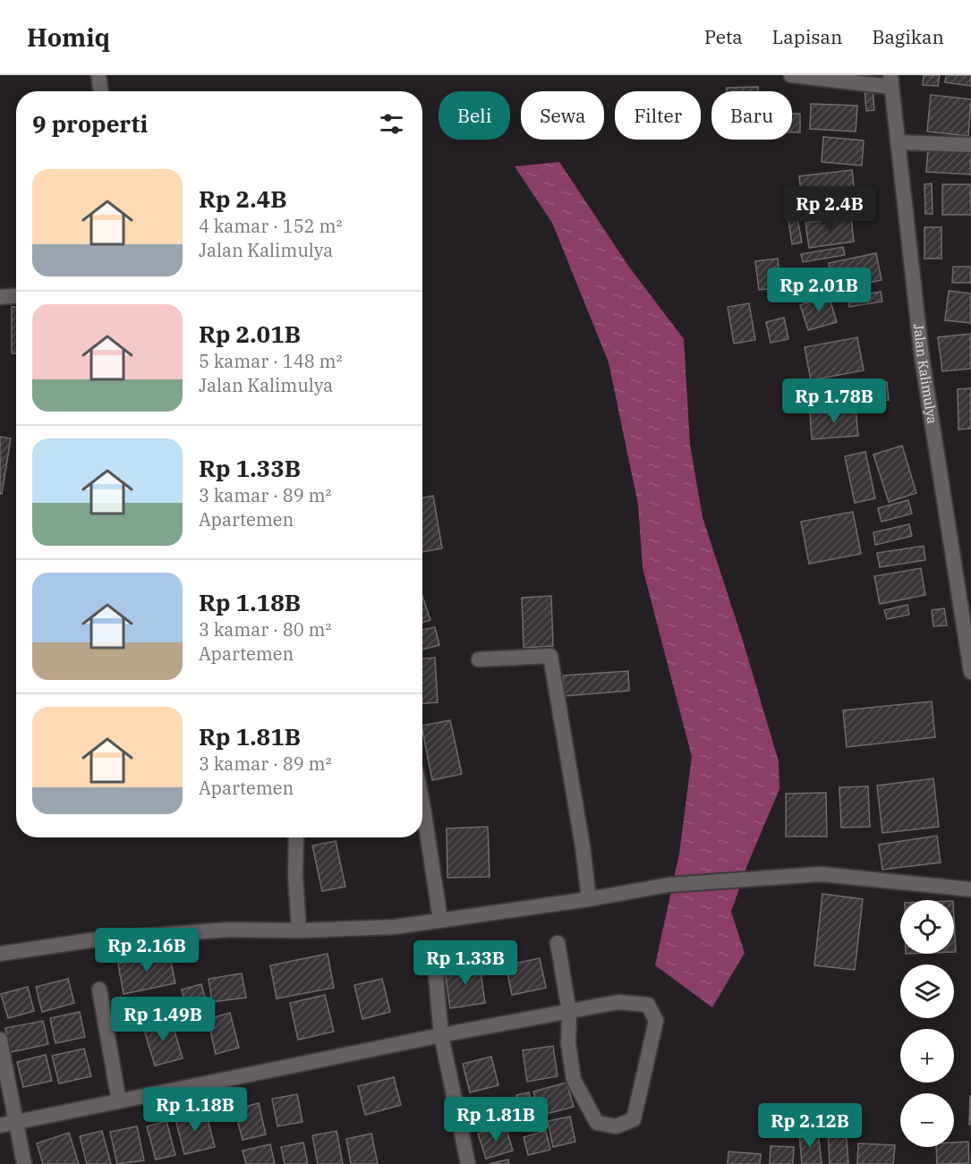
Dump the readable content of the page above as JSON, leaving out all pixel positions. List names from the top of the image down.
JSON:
{
  "streets": {
    "street": ["Jalan Kalimulya"]
  },
  "page": {
    "header": "Homiq",
    "nav": ["Peta", "Lapisan", "Bagikan"],
    "chip": [
      "Beli",
      "Sewa",
      "Filter",
      "Baru"
    ],
    "heading": "9 properti",
    "list": [
      {
        "name": "Rp 2.4B",
        "note": "4 kamar · 152 m² · Jalan Kalimulya"
      },
      {
        "name": "Rp 2.01B",
        "note": "5 kamar · 148 m² · Jalan Kalimulya"
      },
      {
        "name": "Rp 1.33B",
        "note": "3 kamar · 89 m² · Apartemen"
      },
      {
        "name": "Rp 1.18B",
        "note": "3 kamar · 80 m² · Apartemen"
      },
      {
        "name": "Rp 1.81B",
        "note": "3 kamar · 89 m² · Apartemen"
      }
    ],
    "price": [
      "Rp 2.4B",
      "Rp 2.01B",
      "Rp 1.78B",
      "Rp 2.16B",
      "Rp 1.33B",
      "Rp 1.49B",
      "Rp 1.18B",
      "Rp 1.81B",
      "Rp 2.12B"
    ],
    "map_buttons": ["+", "−"]
  }
}
